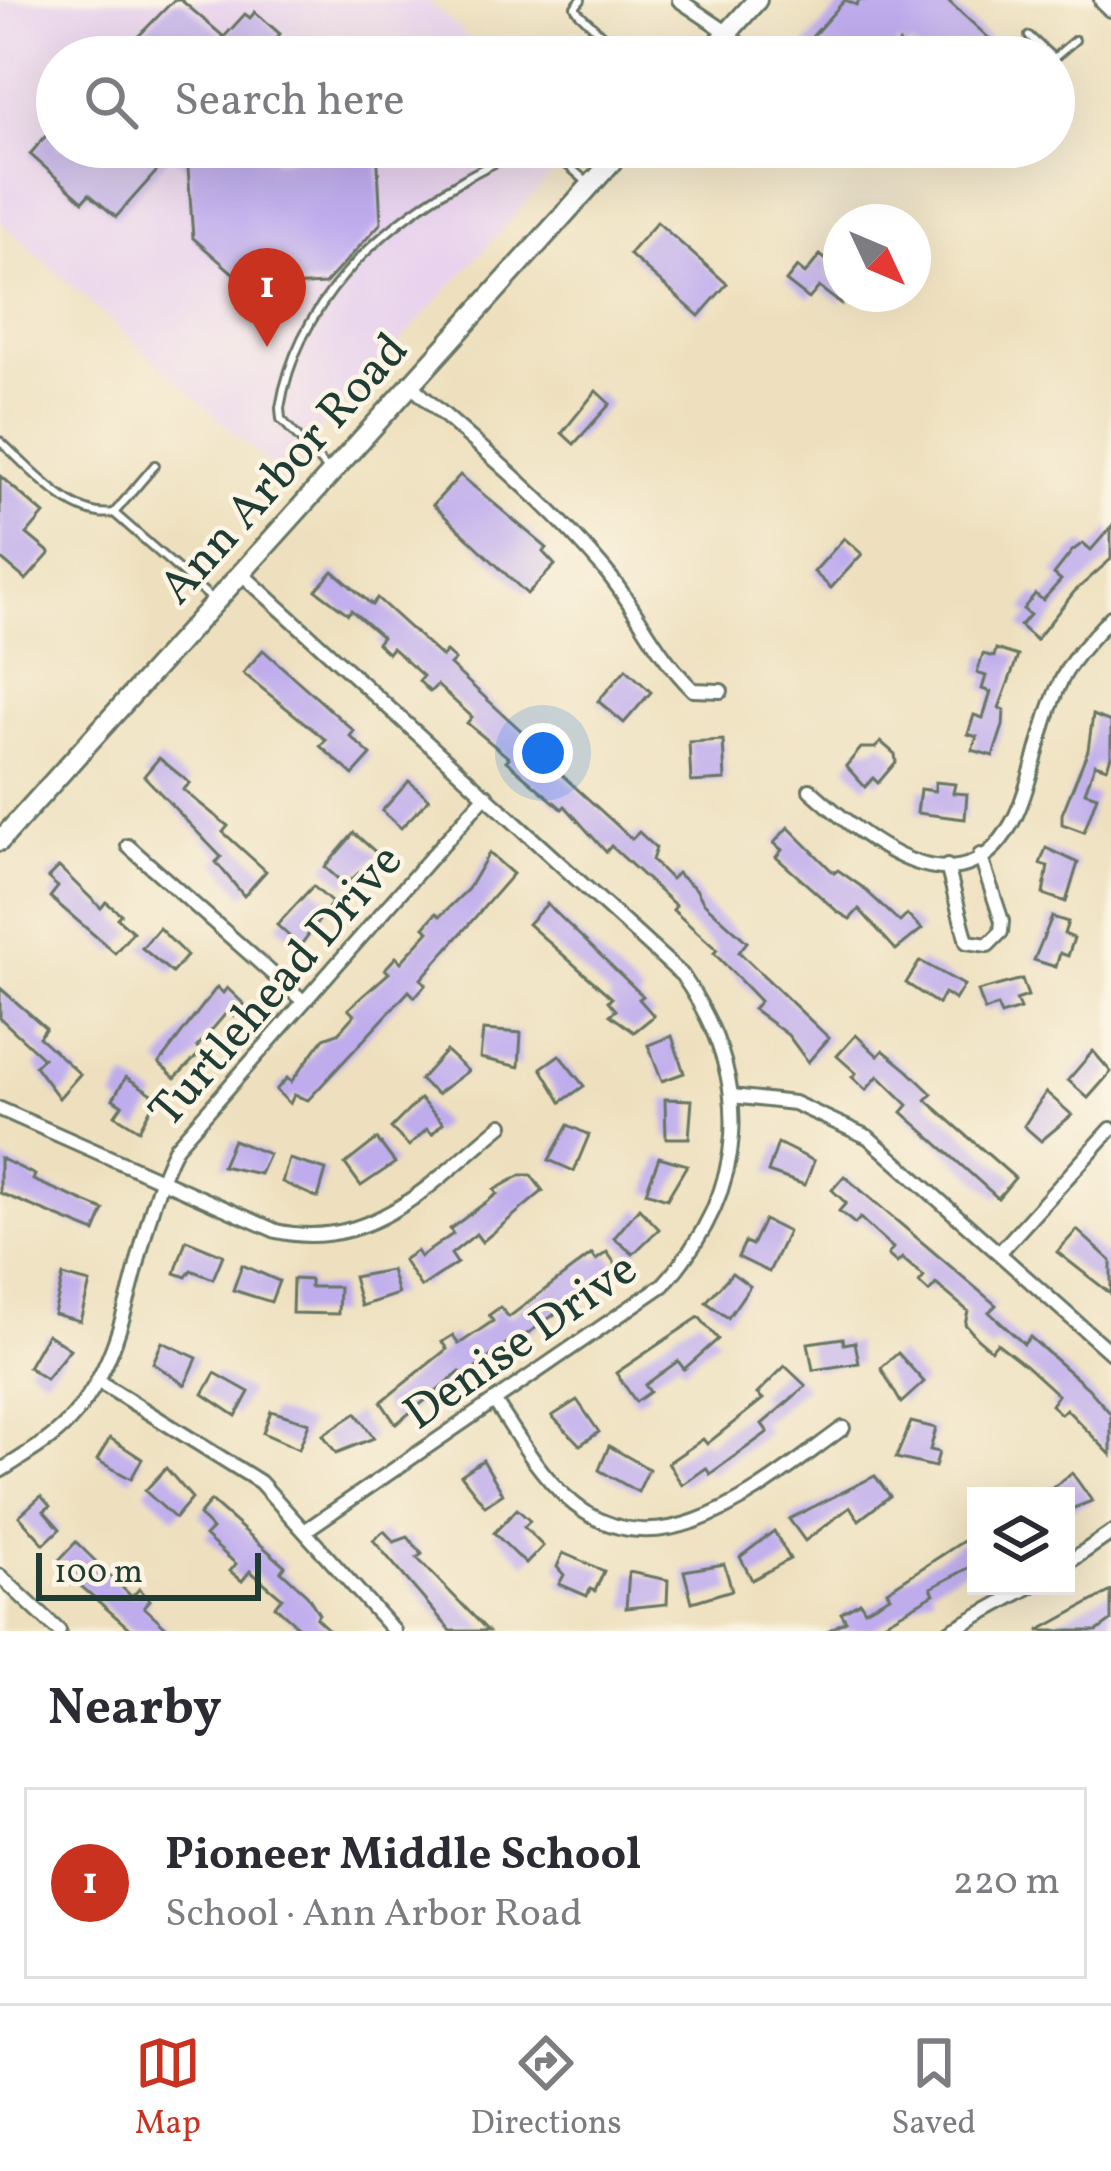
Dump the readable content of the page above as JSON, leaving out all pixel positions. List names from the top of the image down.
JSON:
{
  "streets": {
    "main road": ["Ann Arbor Road"],
    "street": ["Turtlehead Drive", "Denise Drive"]
  },
  "crossings": [
    ["Ann Arbor Road", "Denise Drive"],
    ["Turtlehead Drive", "Denise Drive"]
  ],
  "scale_bar": "100 m",
  "north": "bottom right",
  "page": {
    "search": "Search here",
    "pins": "1",
    "scale": "100 m",
    "heading": "Nearby",
    "list": [
      {
        "mark": "1",
        "name": "Pioneer Middle School",
        "note": "School · Ann Arbor Road",
        "value": "220 m"
      }
    ],
    "nav": ["Map", "Directions", "Saved"]
  }
}
